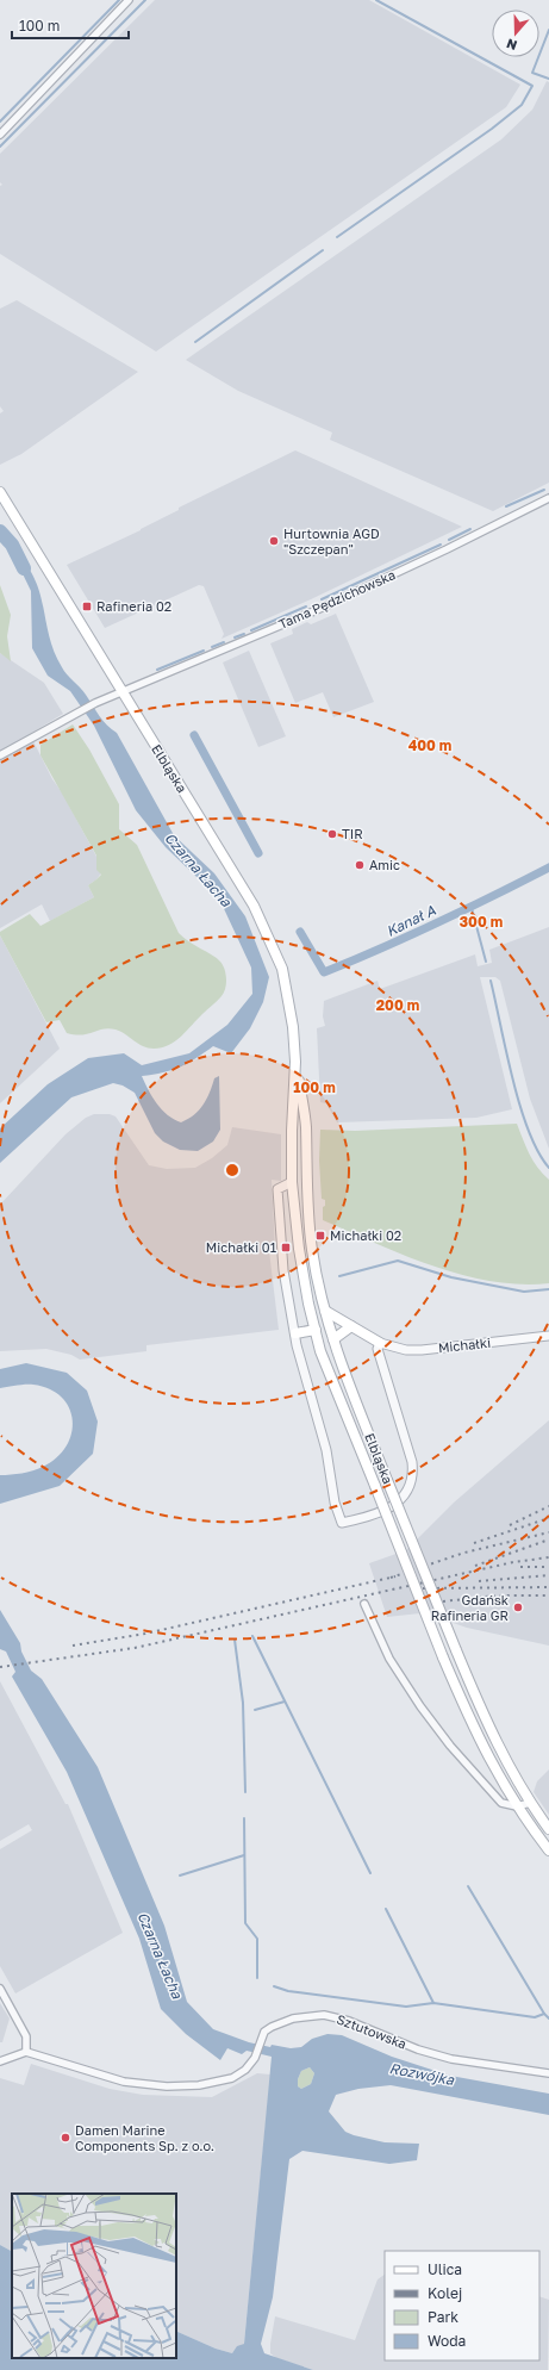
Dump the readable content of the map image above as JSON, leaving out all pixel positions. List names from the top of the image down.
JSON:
{
  "streets": {
    "main road": ["Elbląska"],
    "street": ["Tama Pędzichowska", "Michałki", "Sztutowska"]
  },
  "crossings": [
    ["Tama Pędzichowska", "Elbląska"]
  ],
  "water": ["Czarna Łacha", "Kanał A", "Rozwójka"],
  "places": {
    "other": [
      "Hurtownia AGD \"Szczepan\"",
      "TIR",
      "Amic",
      "Gdańsk Rafineria GR",
      "Damen Marine Components Sp. z o.o."
    ],
    "transit": ["Rafineria 02", "Michałki 02", "Michałki 01"]
  },
  "legend": [
    "Ulica",
    "Kolej",
    "Park",
    "Woda"
  ],
  "scale_bar": "100 m",
  "north": "bottom",
  "rings": [
    "400 m",
    "300 m",
    "200 m",
    "100 m"
  ]
}
